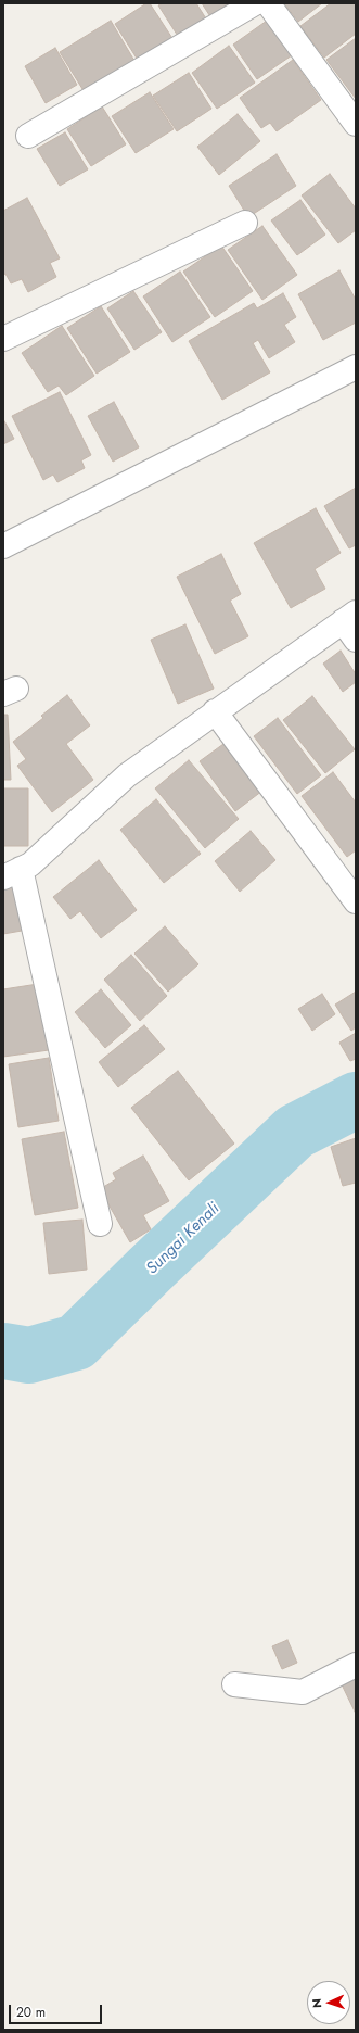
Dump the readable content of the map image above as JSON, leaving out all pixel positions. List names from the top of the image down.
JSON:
{
  "water": ["Sungai Kenali"],
  "scale_bar": "20 m",
  "north": "left"
}
